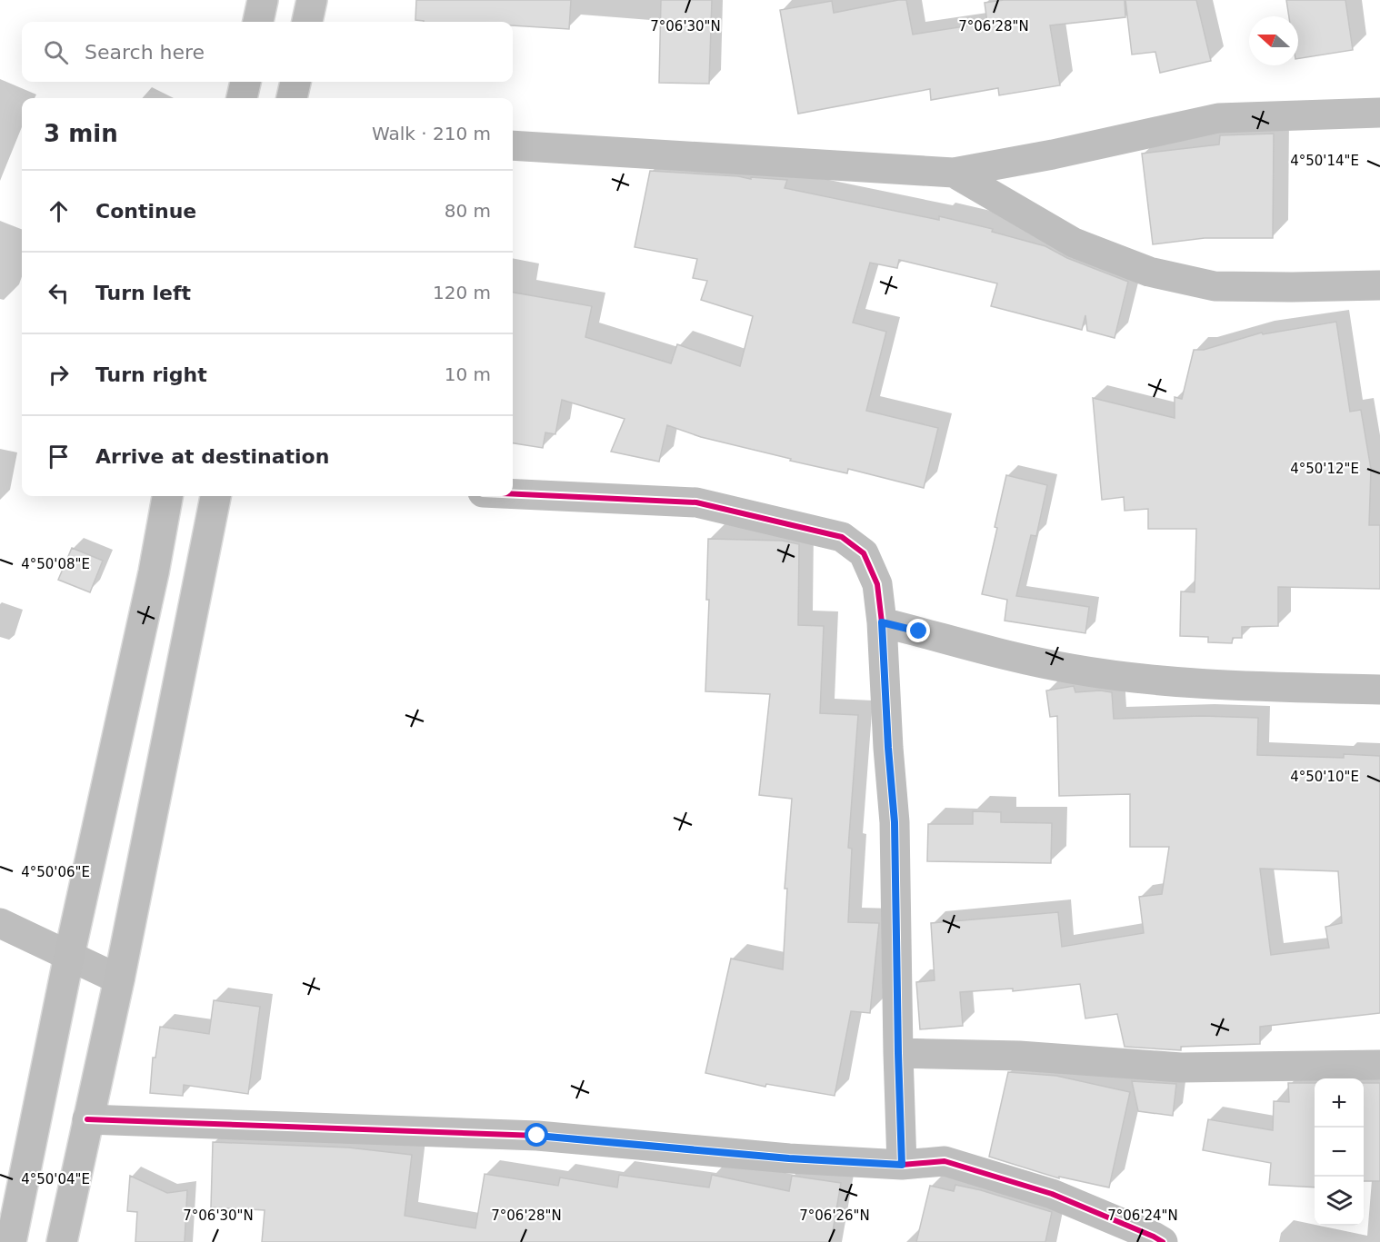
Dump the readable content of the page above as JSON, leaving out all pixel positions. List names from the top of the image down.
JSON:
{
  "north": "left",
  "page": {
    "search": "Search here",
    "heading": ["3 min", "Walk · 210 m"],
    "list": [
      ["Continue", "80 m"],
      ["Turn left", "120 m"],
      ["Turn right", "10 m"],
      "Arrive at destination"
    ],
    "map_buttons": ["+", "−"]
  },
  "coordinates": [
    "7°06'28\"N",
    "7°06'30\"N",
    "4°50'14\"E",
    "4°50'12\"E",
    "4°50'08\"E",
    "4°50'10\"E",
    "4°50'06\"E",
    "4°50'04\"E",
    "7°06'26\"N",
    "7°06'24\"N"
  ]
}
